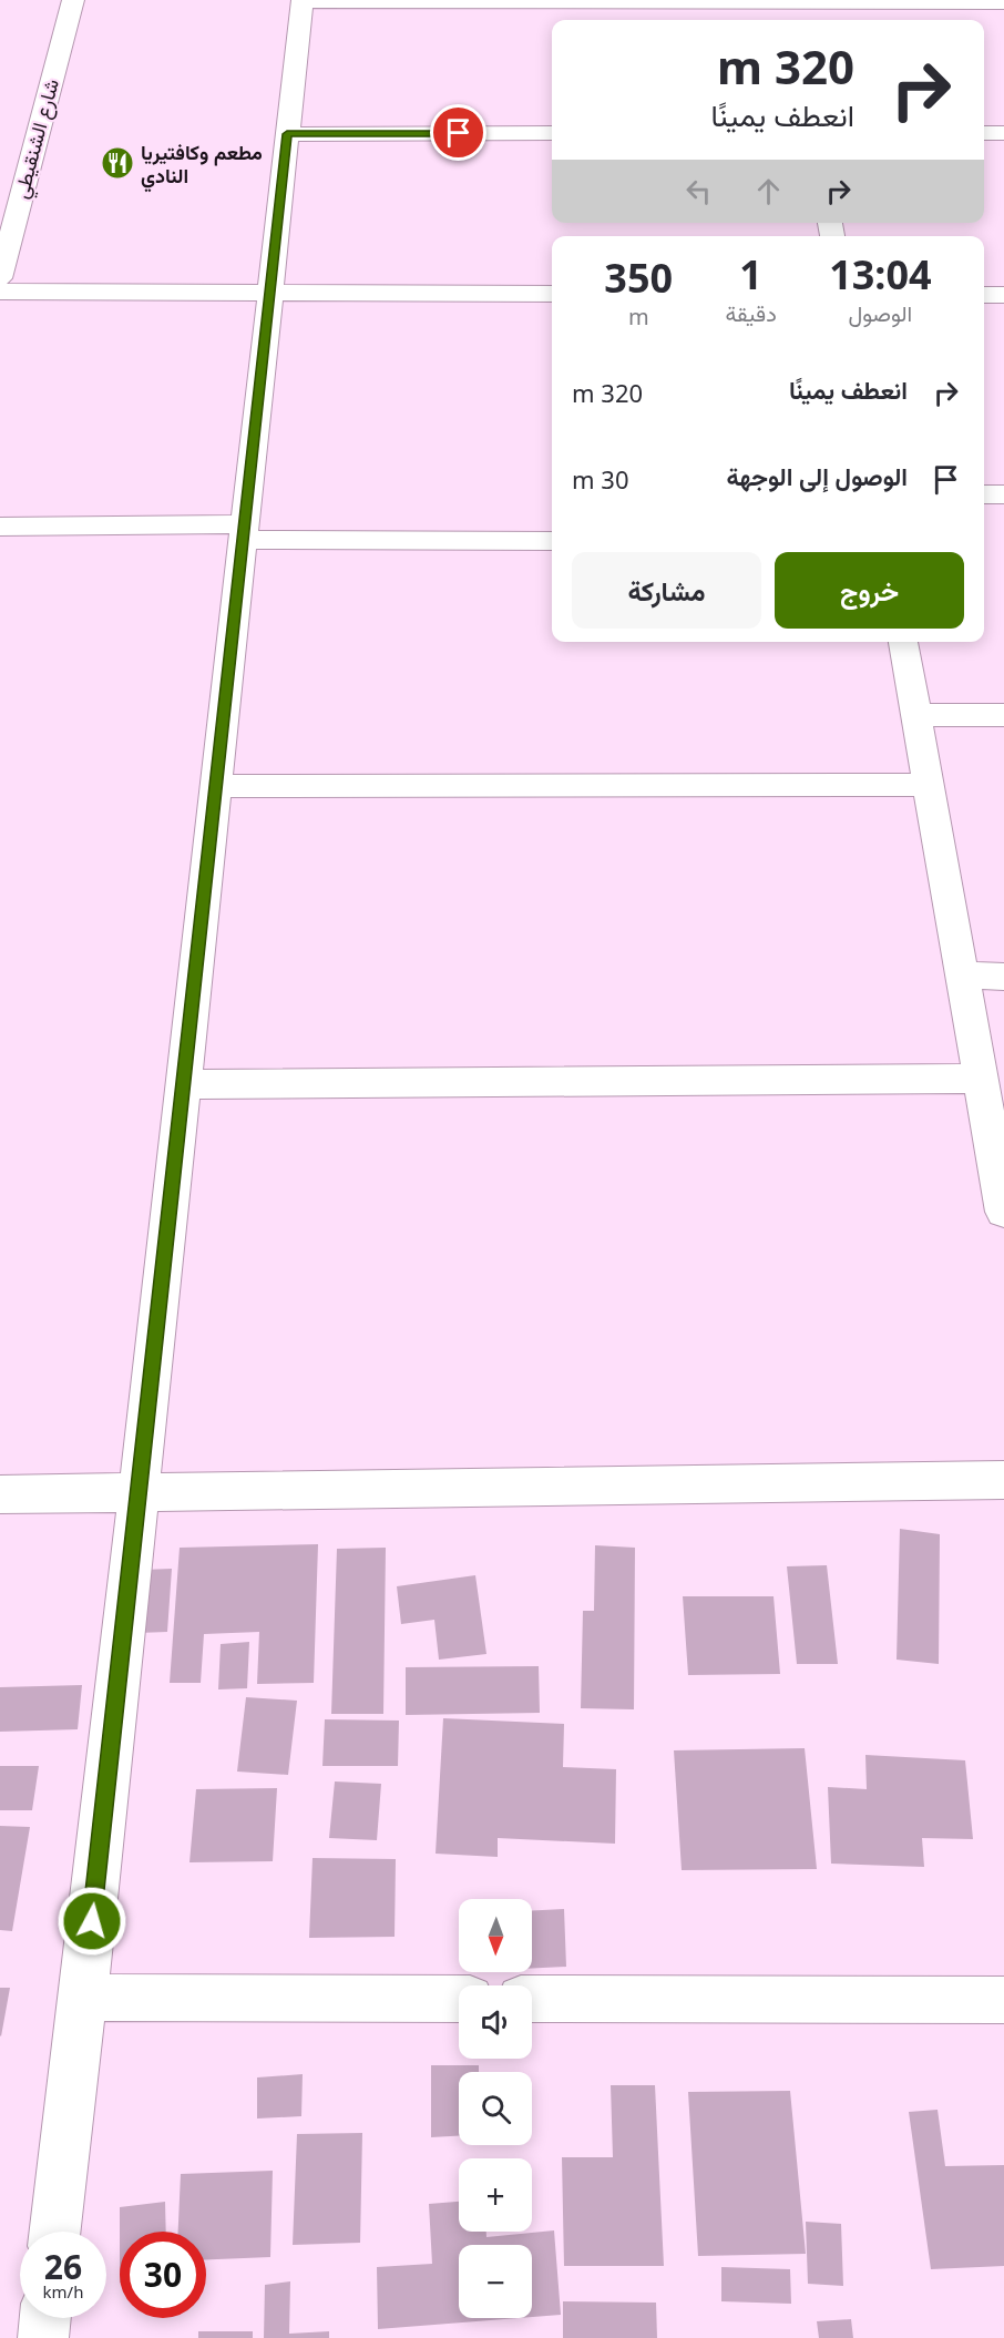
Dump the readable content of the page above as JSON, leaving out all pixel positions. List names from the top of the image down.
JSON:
{
  "streets": {
    "street": ["شارع الشنقيطي"]
  },
  "places": {
    "restaurant": ["مطعم وكافتيريا النادي"]
  },
  "north": "bottom",
  "page": {
    "turn": ["320 m", "انعطف يمينًا"],
    "eta": [
      "13:04",
      "الوصول",
      "1",
      "دقيقة",
      "350",
      "m"
    ],
    "list": [
      {
        "name": "انعطف يمينًا",
        "value": "320 m"
      },
      {
        "name": "الوصول إلى الوجهة",
        "value": "30 m"
      }
    ],
    "buttons": ["خروج", "مشاركة"],
    "map_buttons": ["+", "−"],
    "speed": "26 km/h",
    "limit": "30"
  }
}
